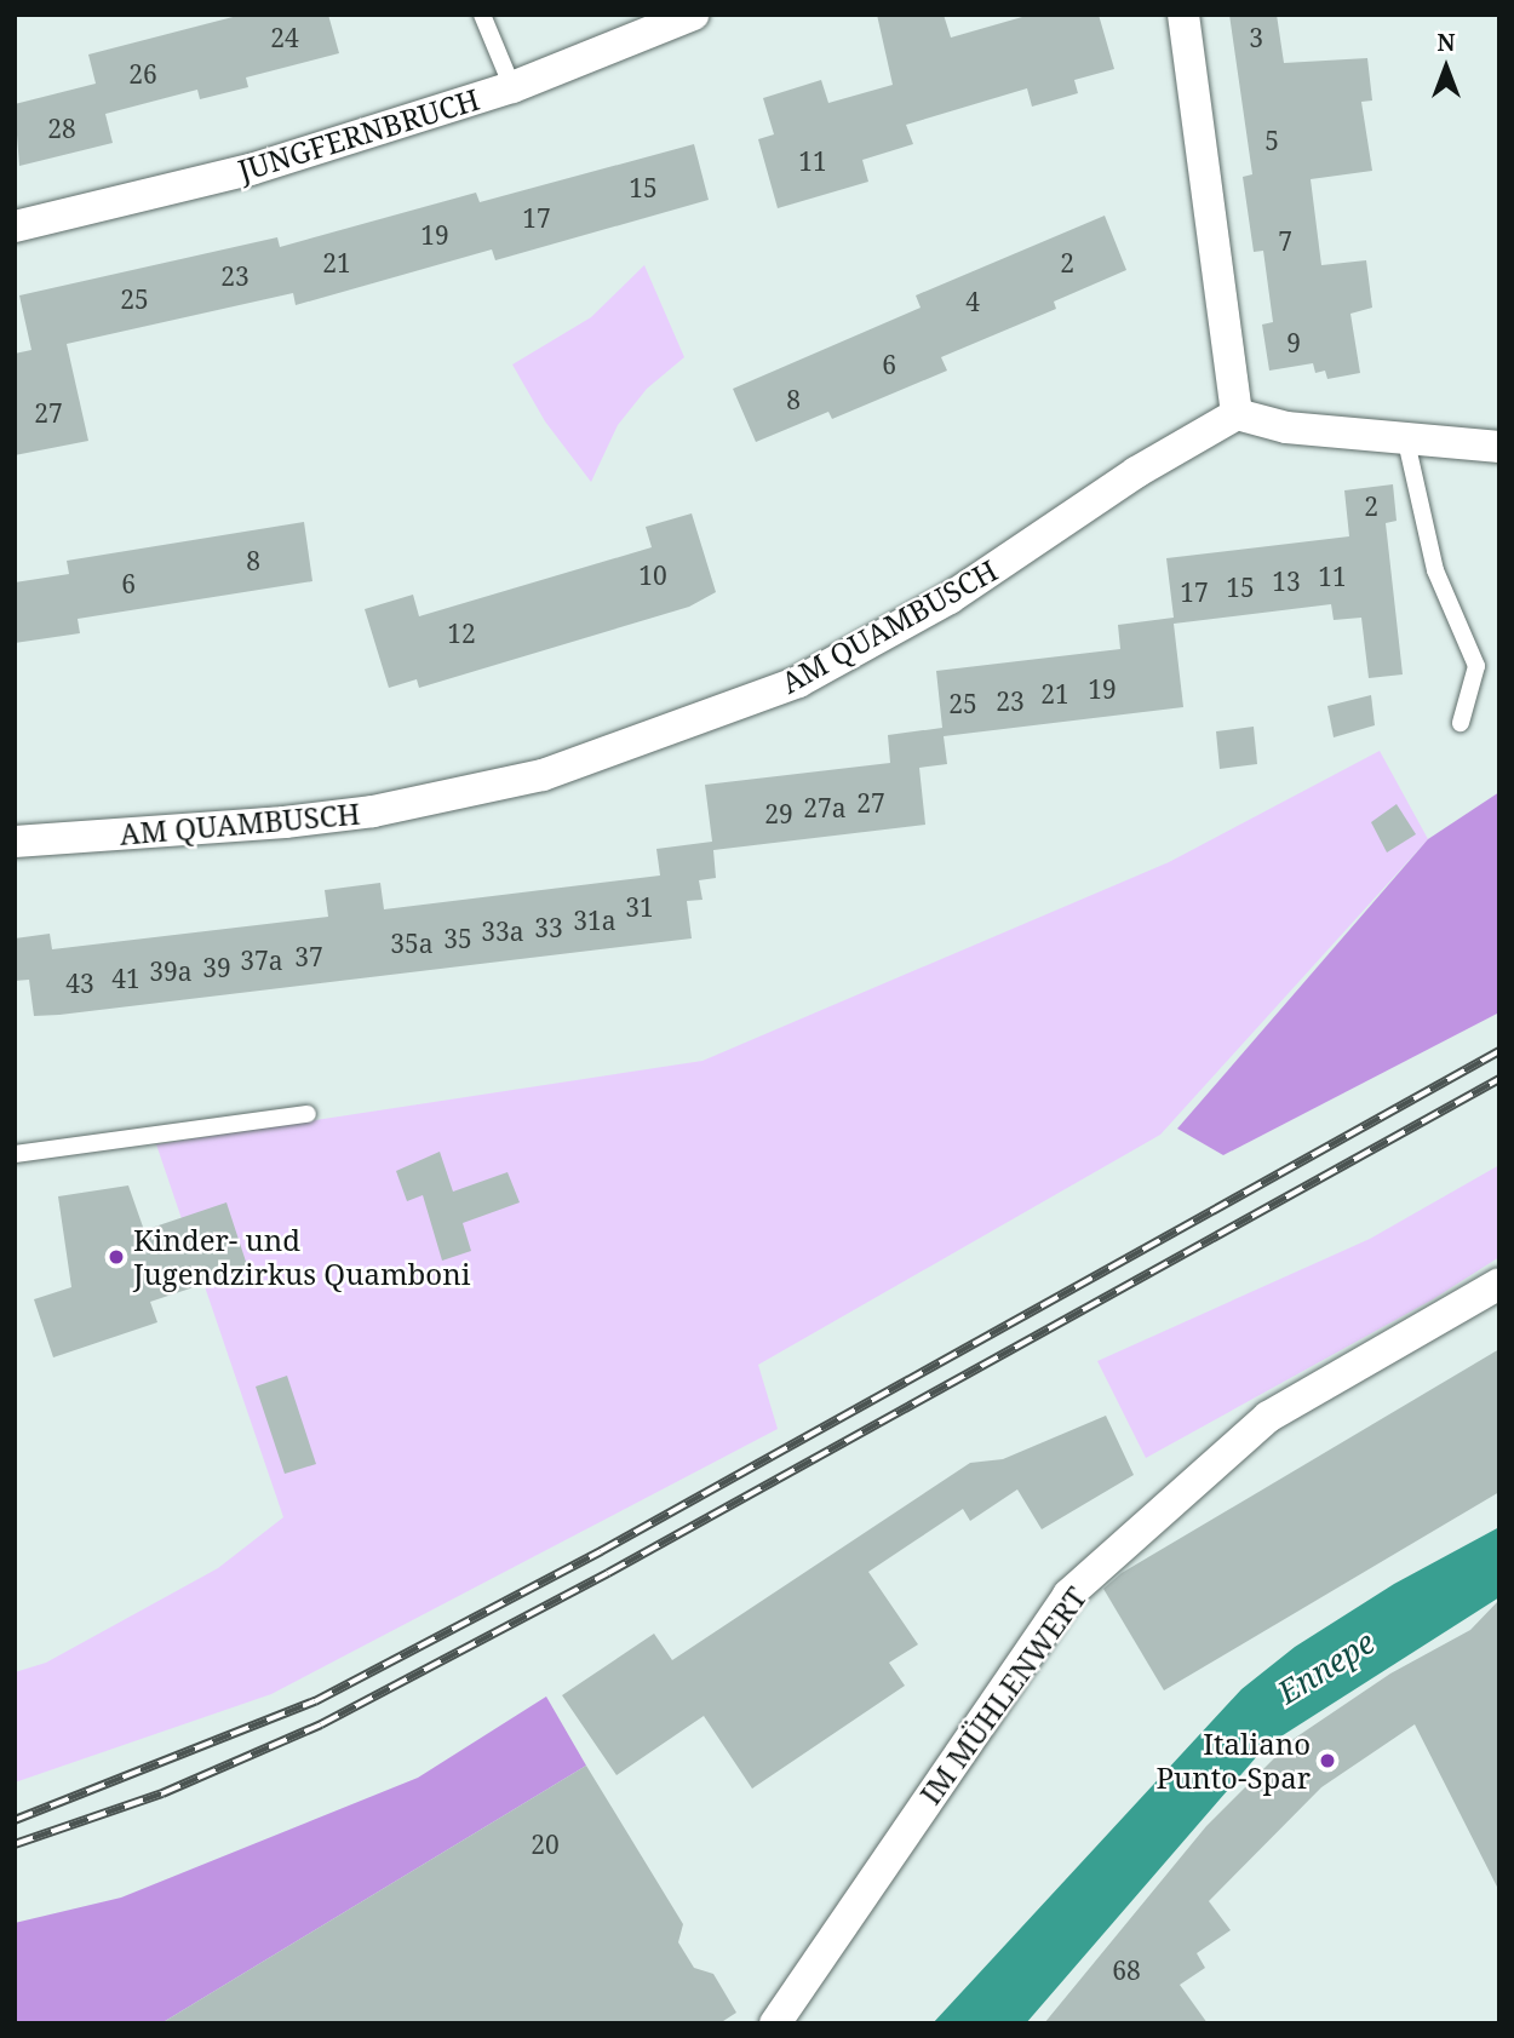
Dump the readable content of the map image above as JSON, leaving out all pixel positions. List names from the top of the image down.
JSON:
{
  "streets": {
    "street": ["JUNGFERNBRUCH", "AM QUAMBUSCH", "IM MÜHLENWERT"]
  },
  "water": ["Ennepe"],
  "places": ["Kinder- und Jugendzirkus Quamboni", "Italiano Punto-Spar"],
  "house_numbers": [
    "24",
    "3",
    "26",
    "28",
    "5",
    "11",
    "15",
    "17",
    "19",
    "7",
    "21",
    "2",
    "23",
    "25",
    "4",
    "9",
    "6",
    "8",
    "27",
    "2",
    "8",
    "10",
    "11",
    "13",
    "6",
    "15",
    "17",
    "12",
    "19",
    "21",
    "23",
    "25",
    "27",
    "27a",
    "29",
    "31",
    "31a",
    "33",
    "33a",
    "35",
    "35a",
    "37",
    "37a",
    "39",
    "39a",
    "41",
    "43",
    "20",
    "68"
  ],
  "north": "top"
}
